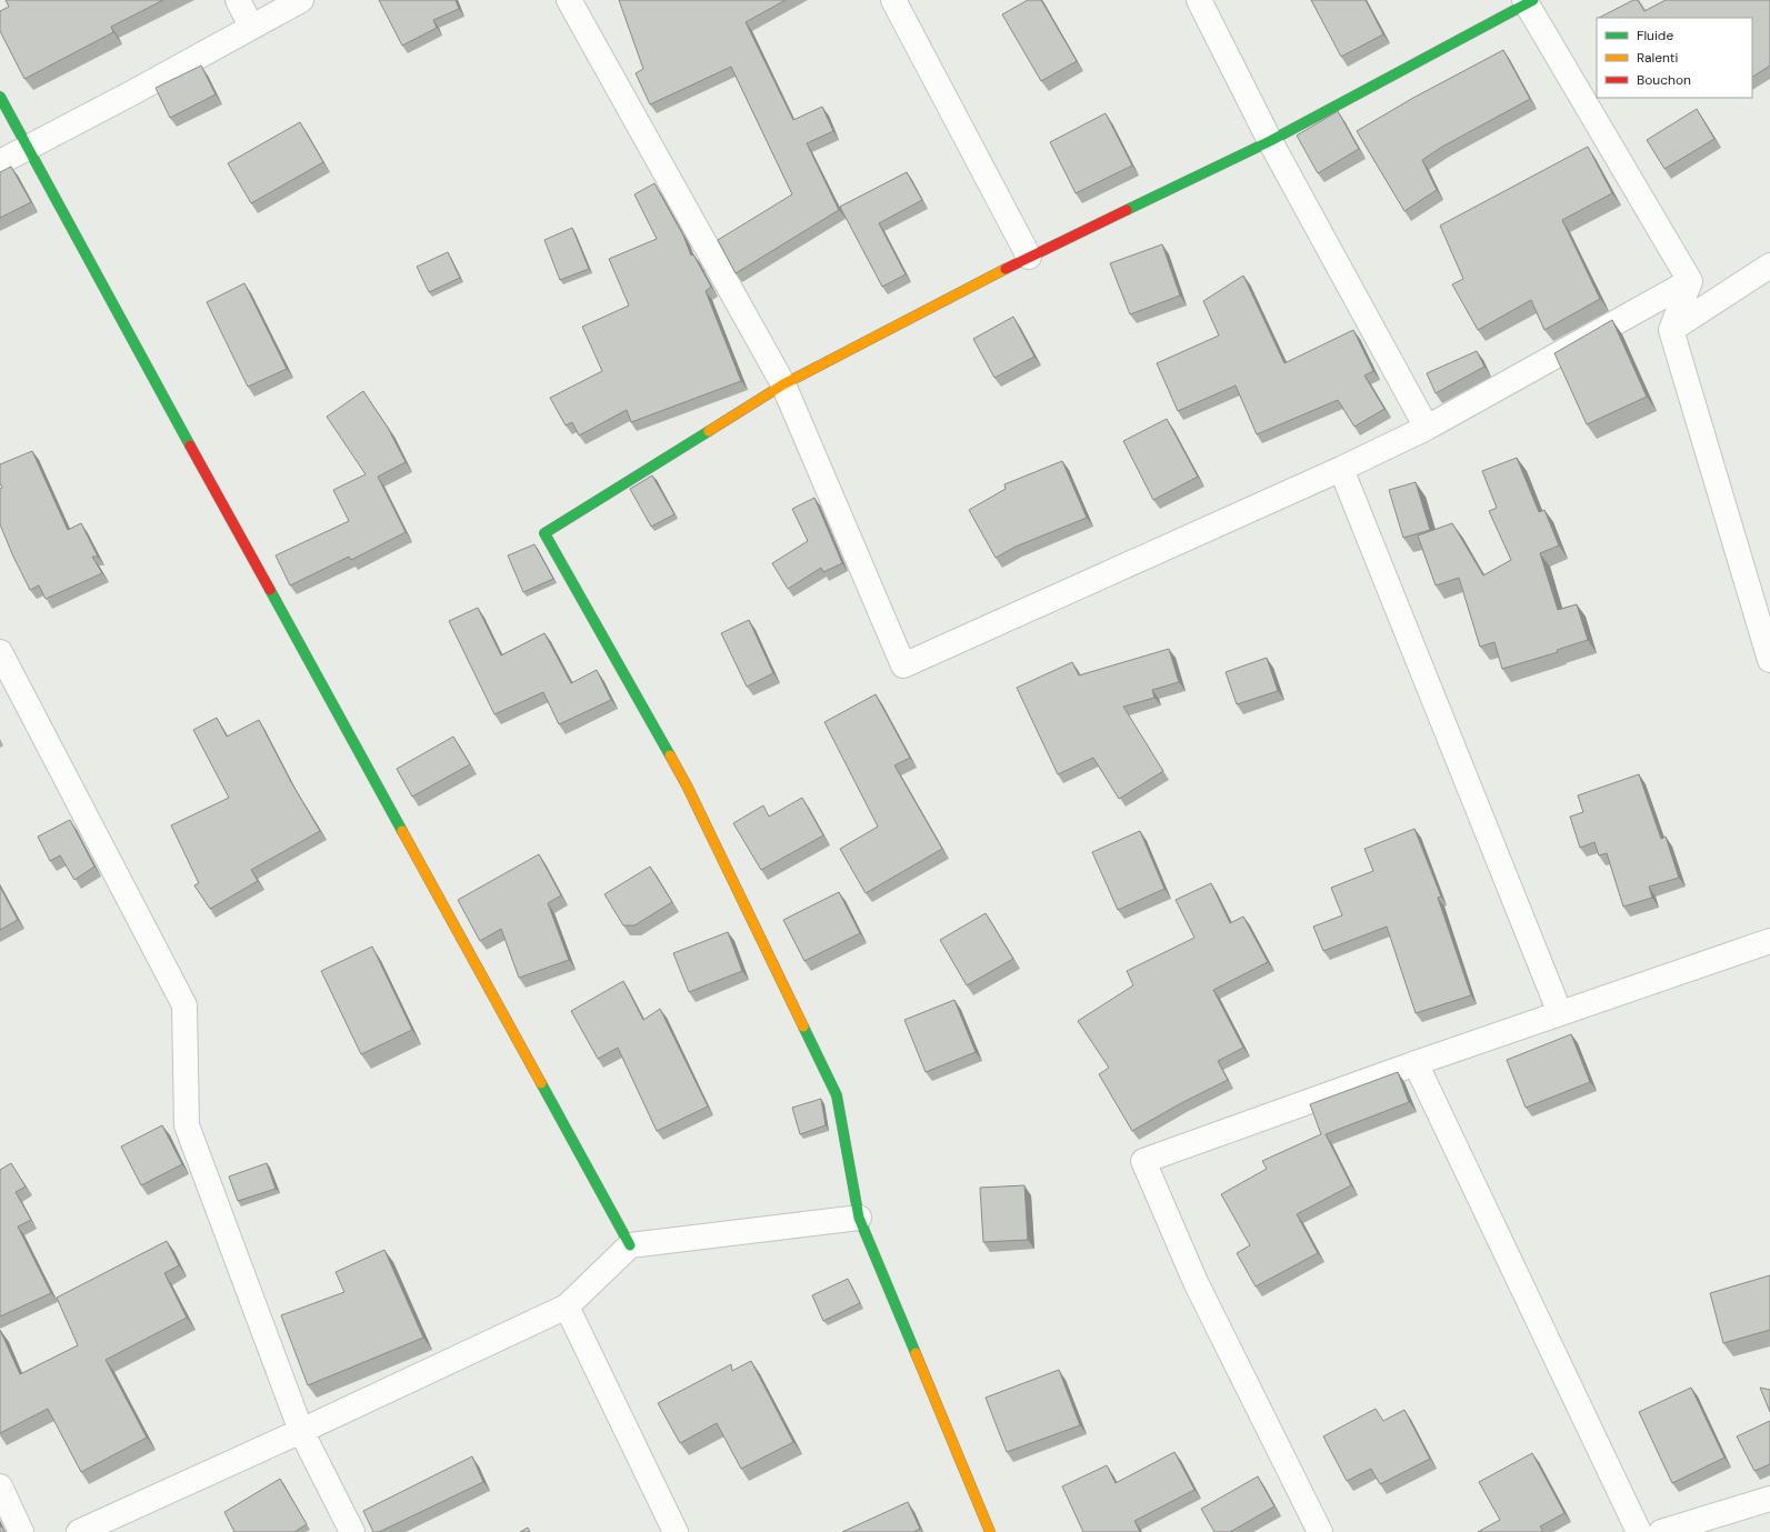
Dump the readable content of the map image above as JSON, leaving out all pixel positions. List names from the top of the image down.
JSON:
{
  "legend": ["Fluide", "Ralenti", "Bouchon"]
}
